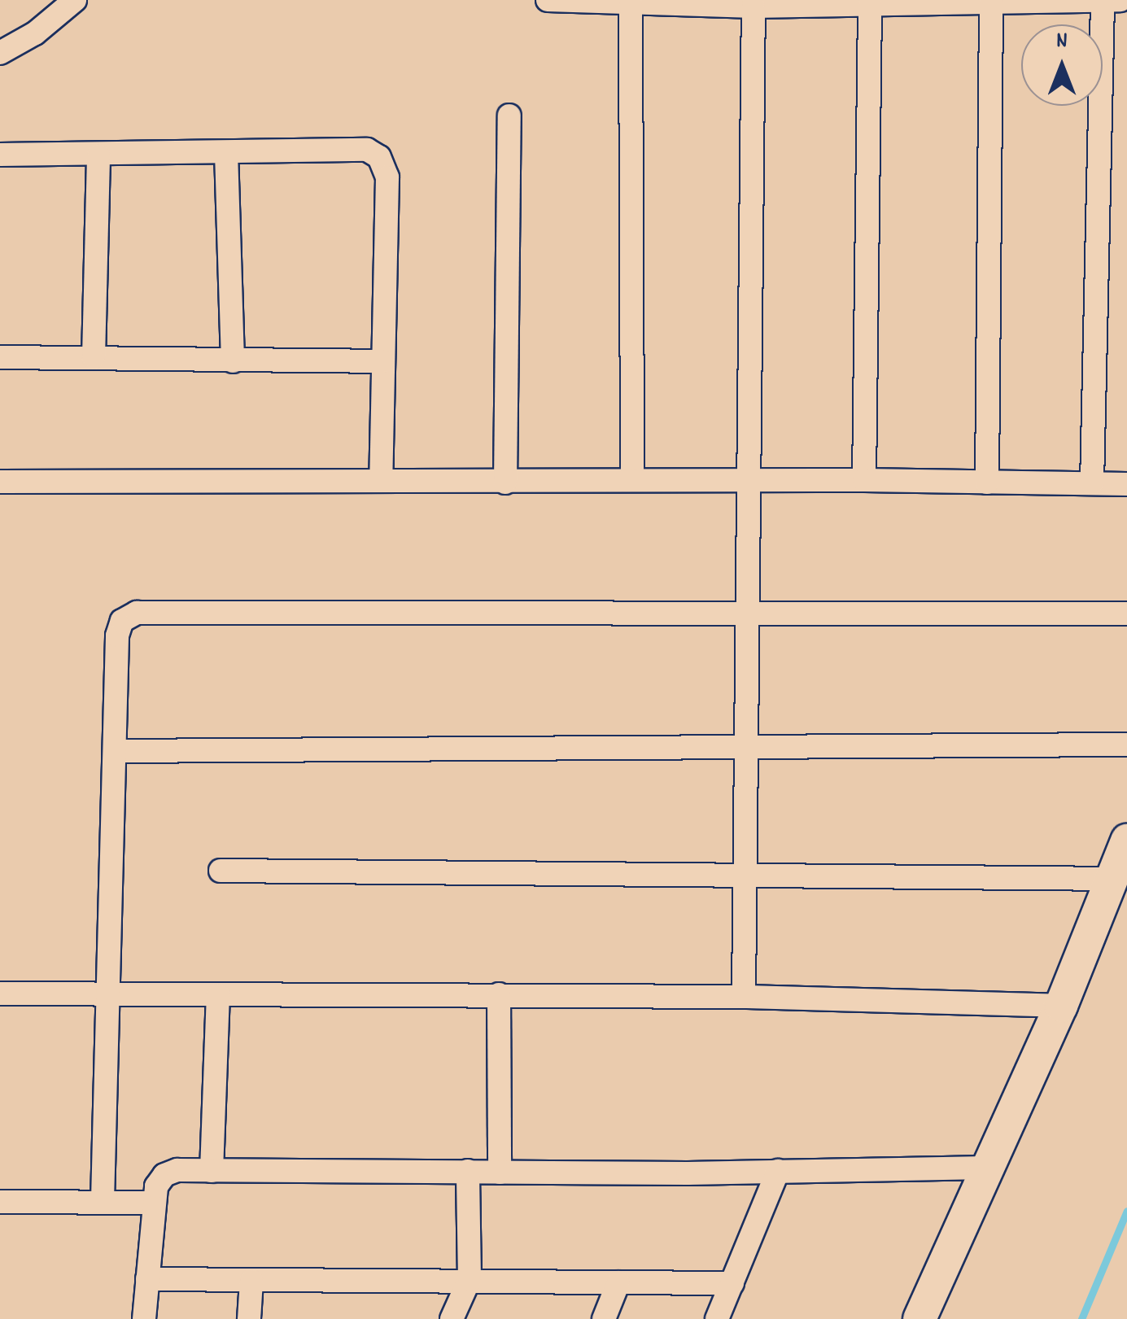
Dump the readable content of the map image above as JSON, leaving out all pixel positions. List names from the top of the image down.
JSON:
{
  "north": "top"
}
